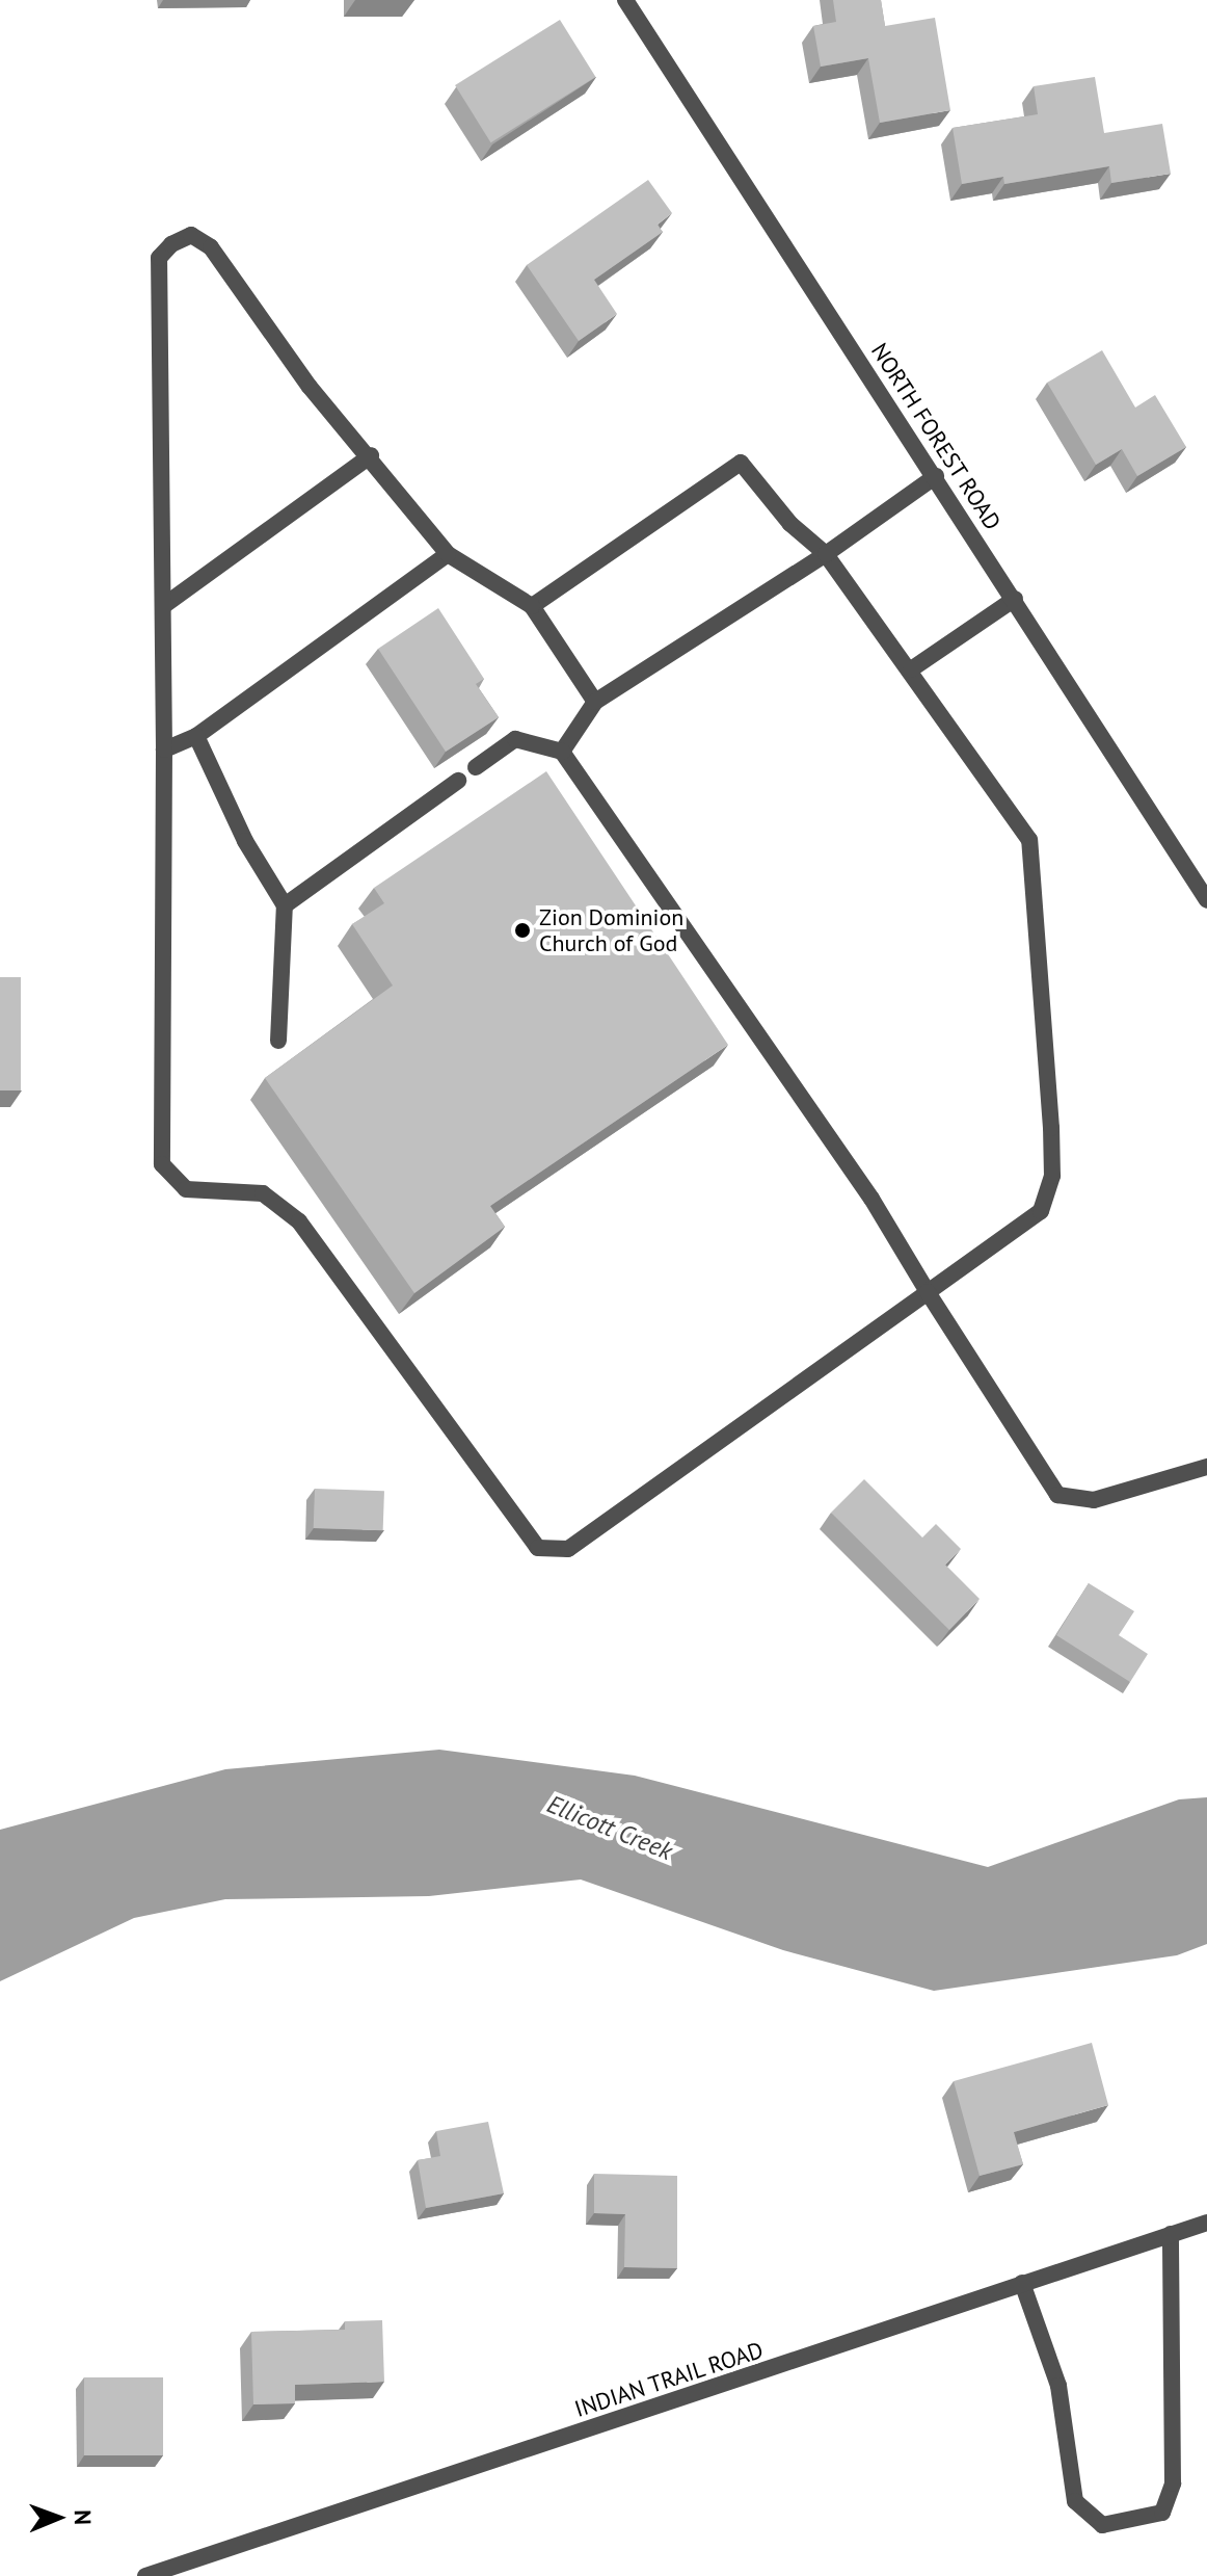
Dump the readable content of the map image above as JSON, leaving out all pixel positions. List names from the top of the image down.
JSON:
{
  "streets": {
    "street": ["NORTH FOREST ROAD", "INDIAN TRAIL ROAD"]
  },
  "water": ["Ellicott Creek"],
  "places": ["Zion Dominion Church of God"],
  "north": "right"
}
